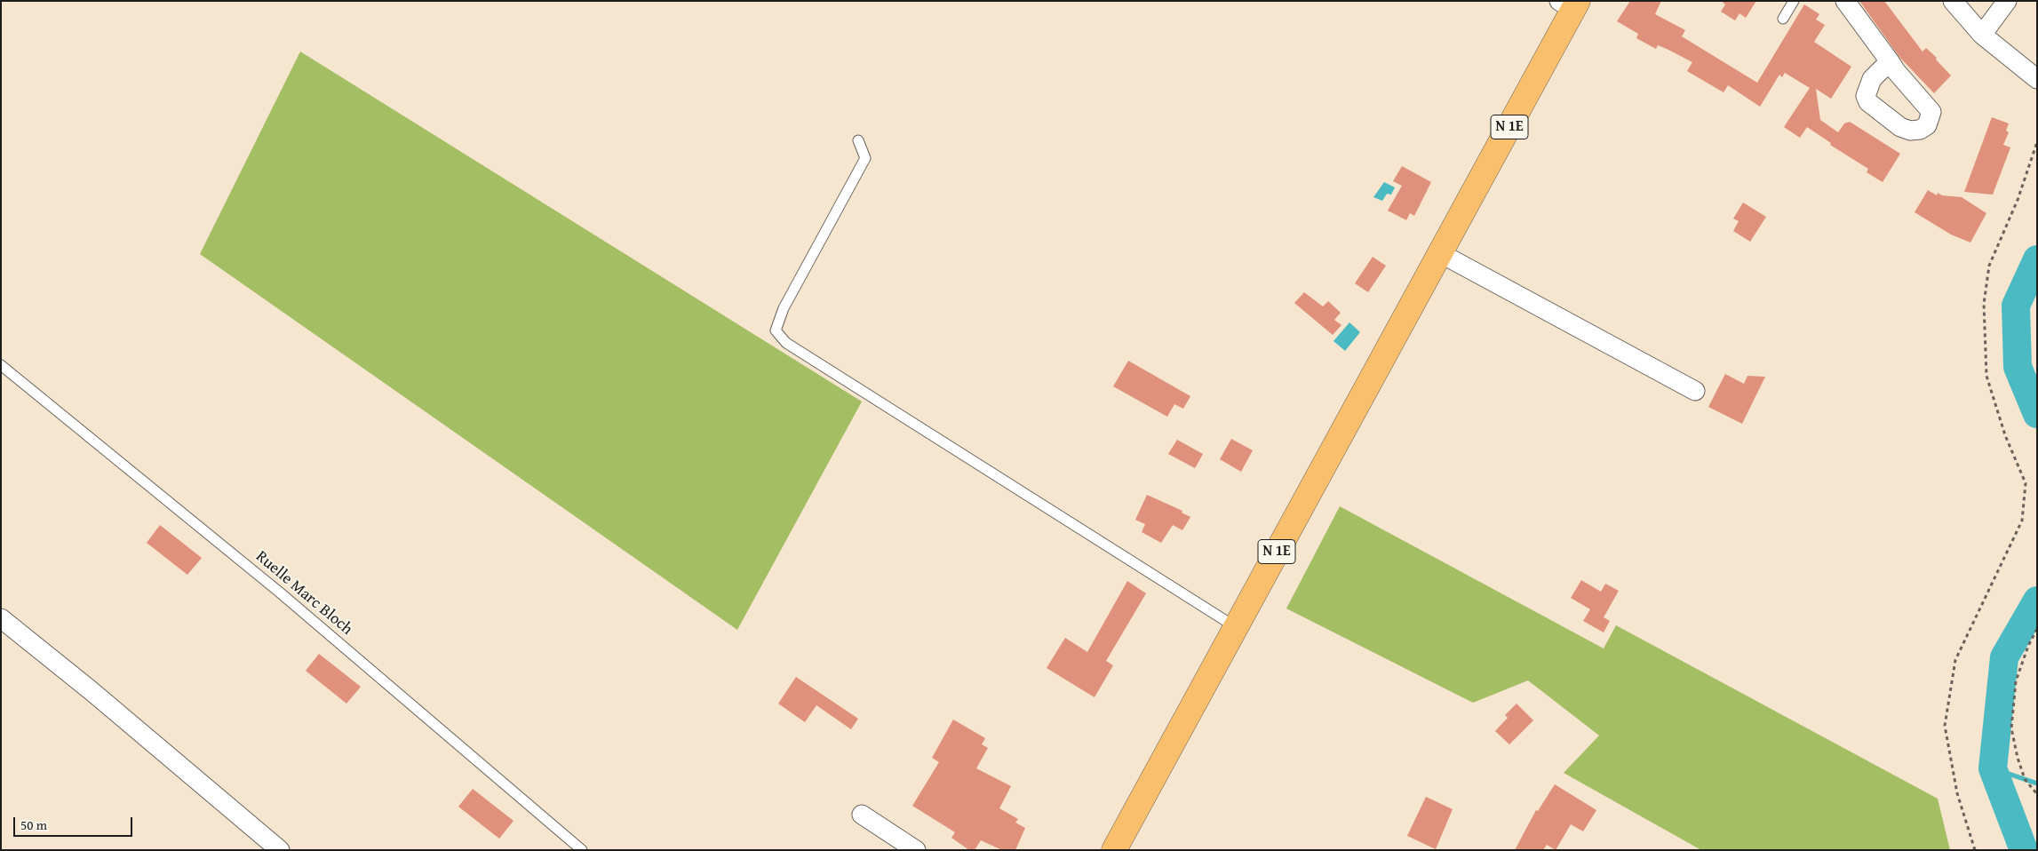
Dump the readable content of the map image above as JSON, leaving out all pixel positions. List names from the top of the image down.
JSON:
{
  "streets": {
    "main road": ["N 1E"],
    "lane": ["Ruelle Marc Bloch"]
  },
  "scale_bar": "50 m"
}
